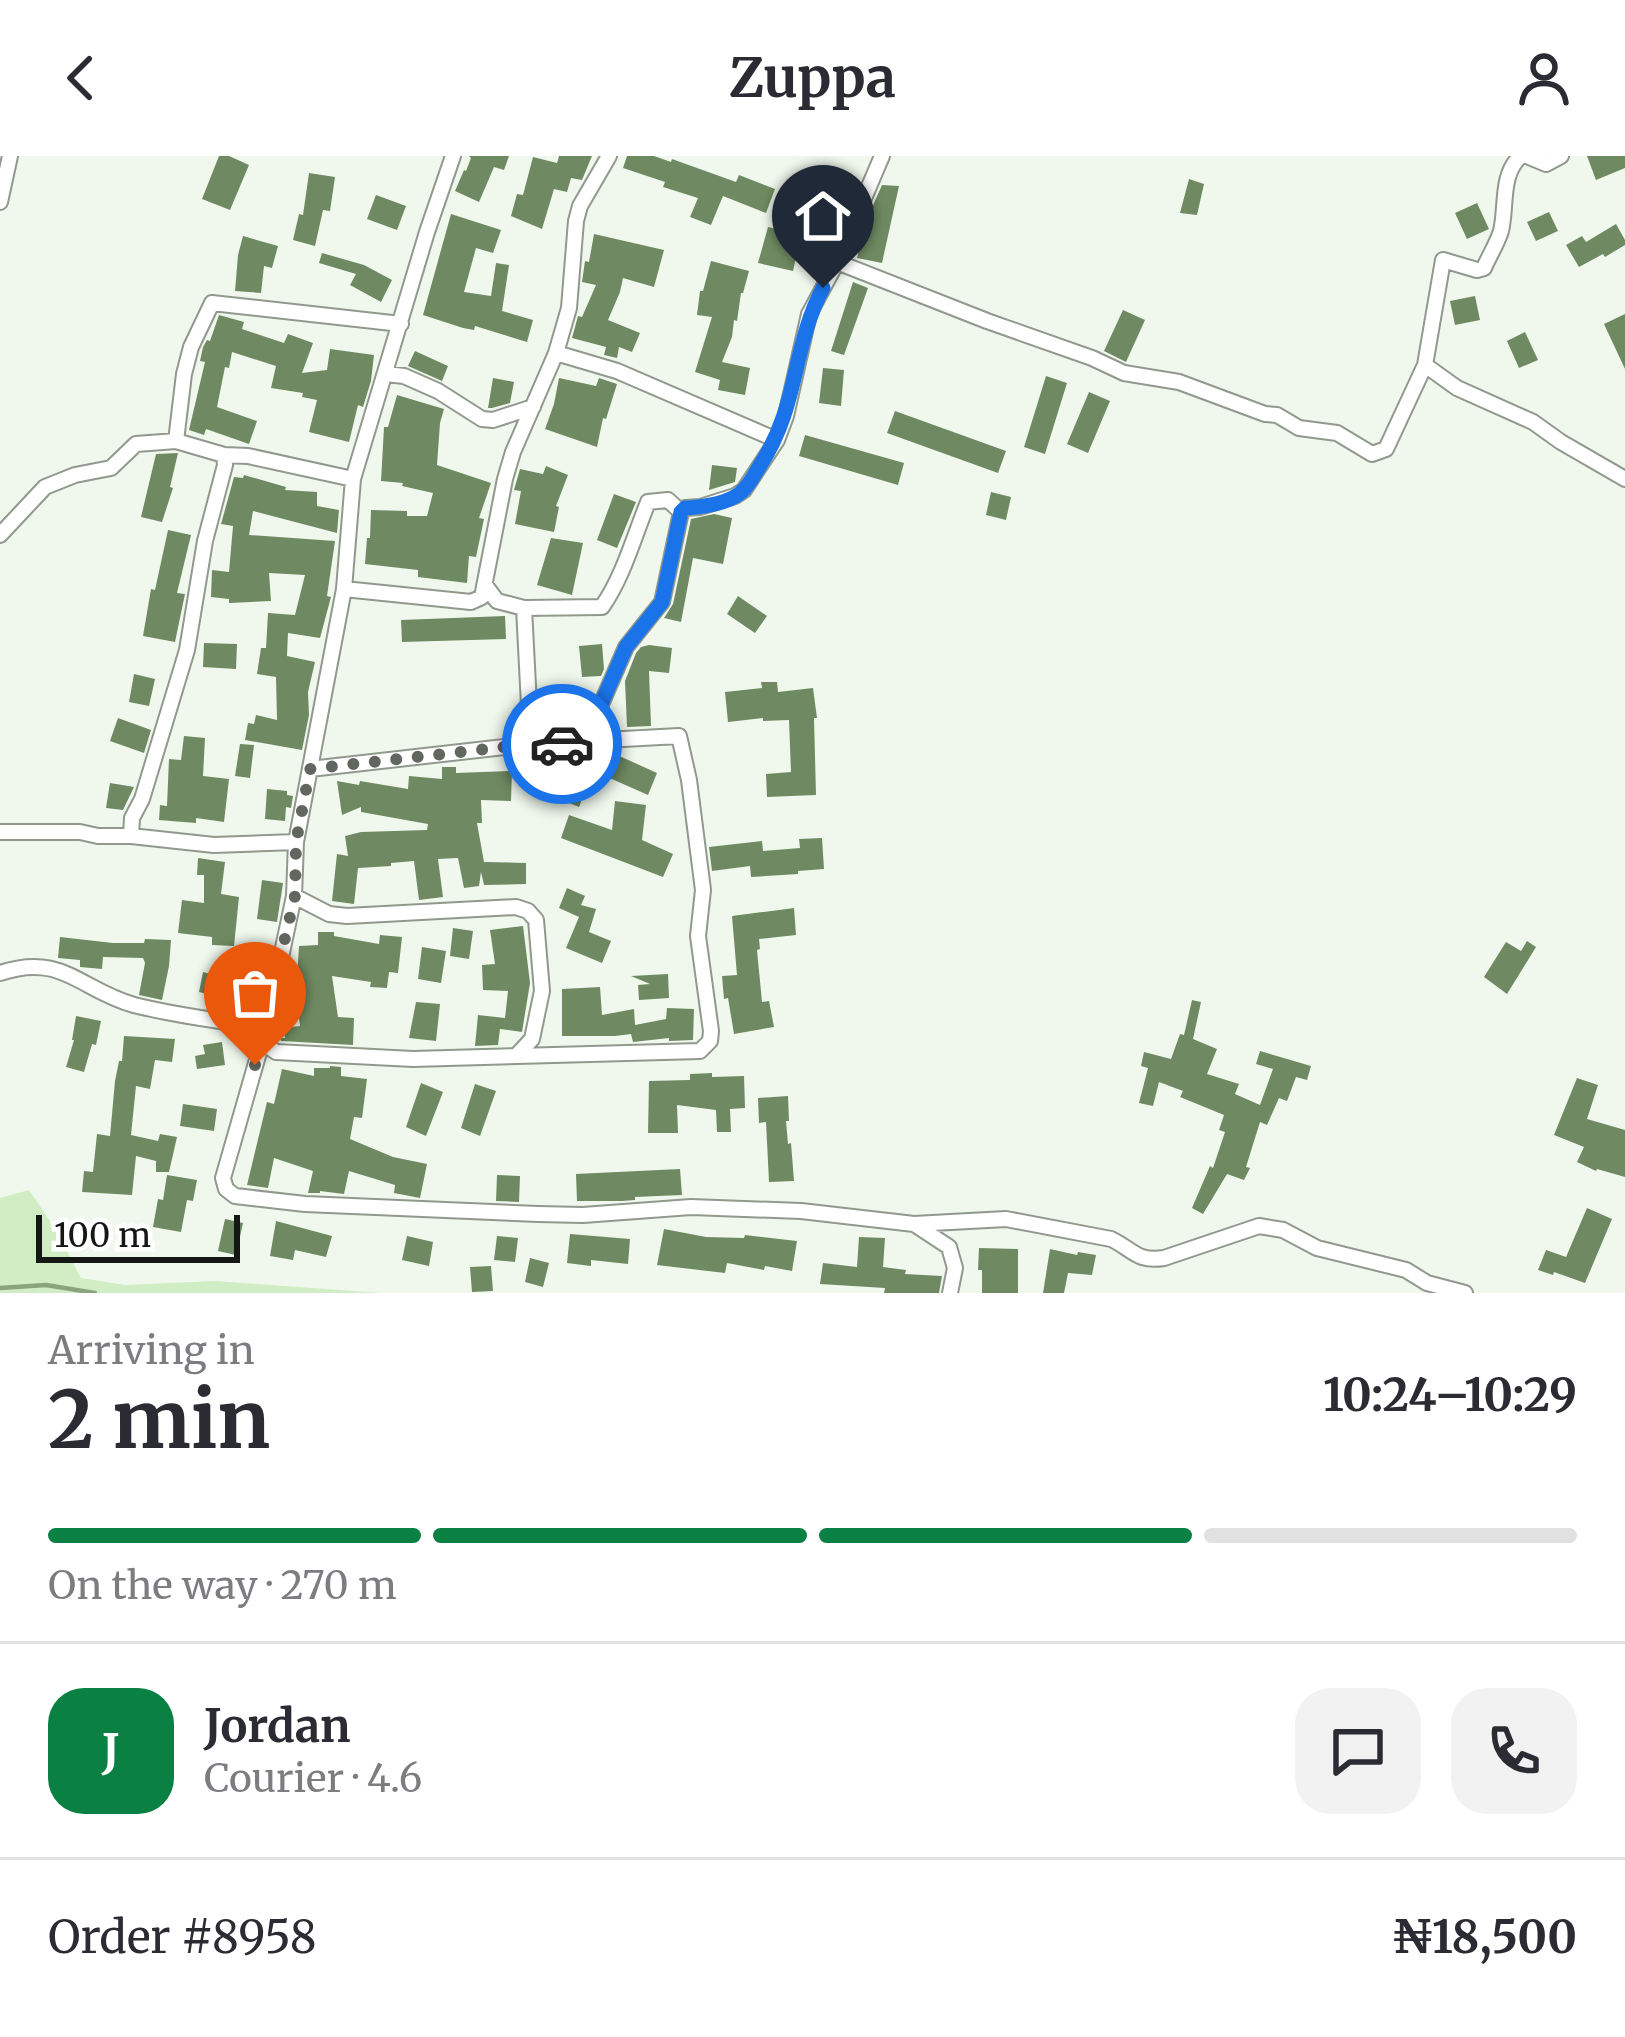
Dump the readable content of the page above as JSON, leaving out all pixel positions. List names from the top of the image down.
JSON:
{
  "scale_bar": "100 m",
  "page": {
    "header": "Zuppa",
    "scale": "100 m",
    "heading": ["2 min", "Arriving in", "10:24–10:29"],
    "panel": [
      "Jordan",
      "Courier · 4.6",
      "Order #8958",
      "₦18,500"
    ],
    "bar": "On the way · 270 m",
    "round": "J"
  }
}
